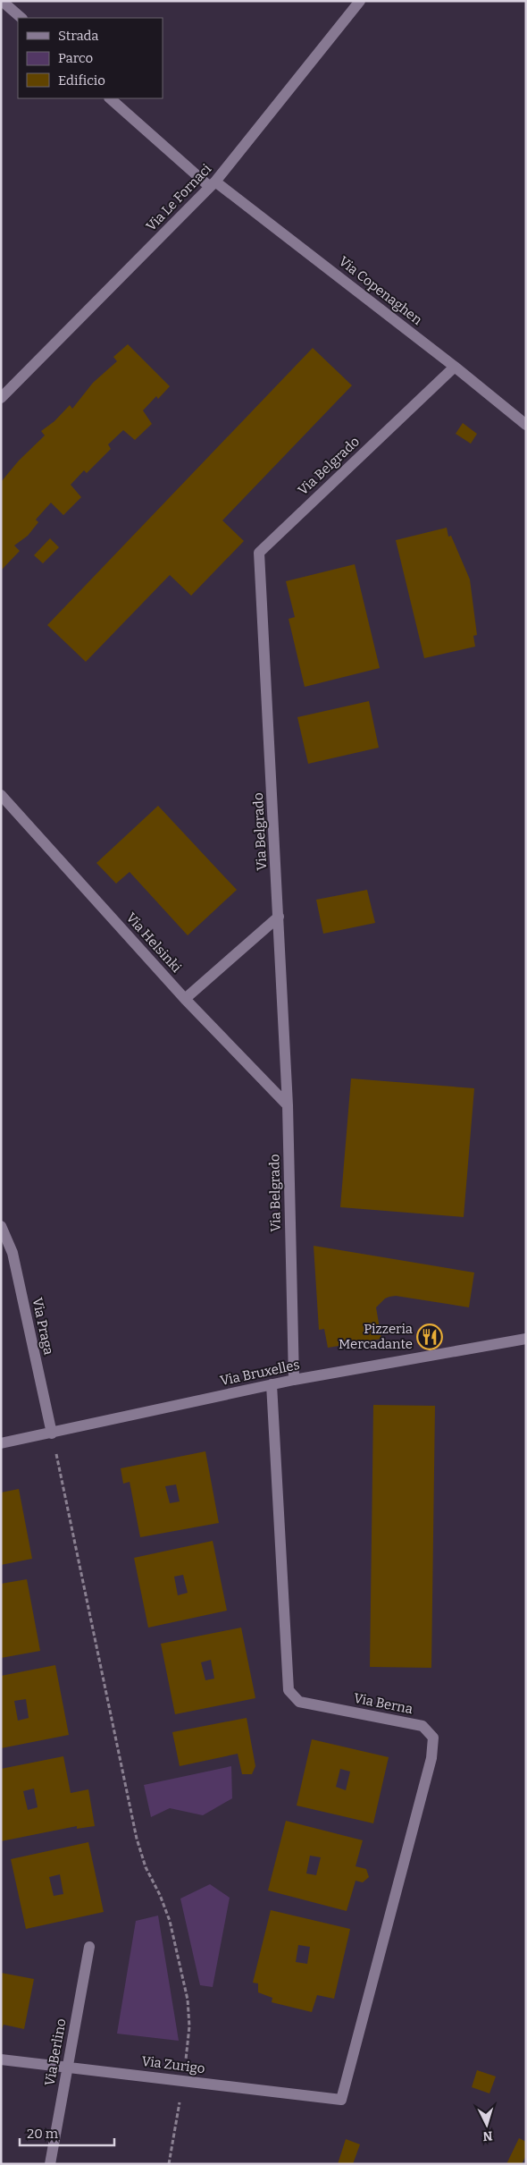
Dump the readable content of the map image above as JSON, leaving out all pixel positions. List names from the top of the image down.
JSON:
{
  "streets": {
    "street": [
      "Via Le Fornaci",
      "Via Copenaghen",
      "Via Belgrado",
      "Via Helsinki",
      "Via Praga",
      "Via Bruxelles",
      "Via Berna",
      "Via Berlino",
      "Via Zurigo"
    ]
  },
  "crossings": [
    ["Via Le Fornaci", "Via Copenaghen"],
    ["Via Copenaghen", "Via Belgrado"],
    ["Via Belgrado", "Via Helsinki"],
    ["Via Belgrado", "Via Bruxelles"],
    ["Via Praga", "Via Bruxelles"],
    ["Via Bruxelles", "Via Berna"],
    ["Via Berna", "Via Zurigo"],
    ["Via Berlino", "Via Zurigo"]
  ],
  "places": {
    "restaurant": ["Pizzeria Mercadante"]
  },
  "legend": ["Strada", "Parco", "Edificio"],
  "scale_bar": "20 m",
  "north": "bottom"
}
